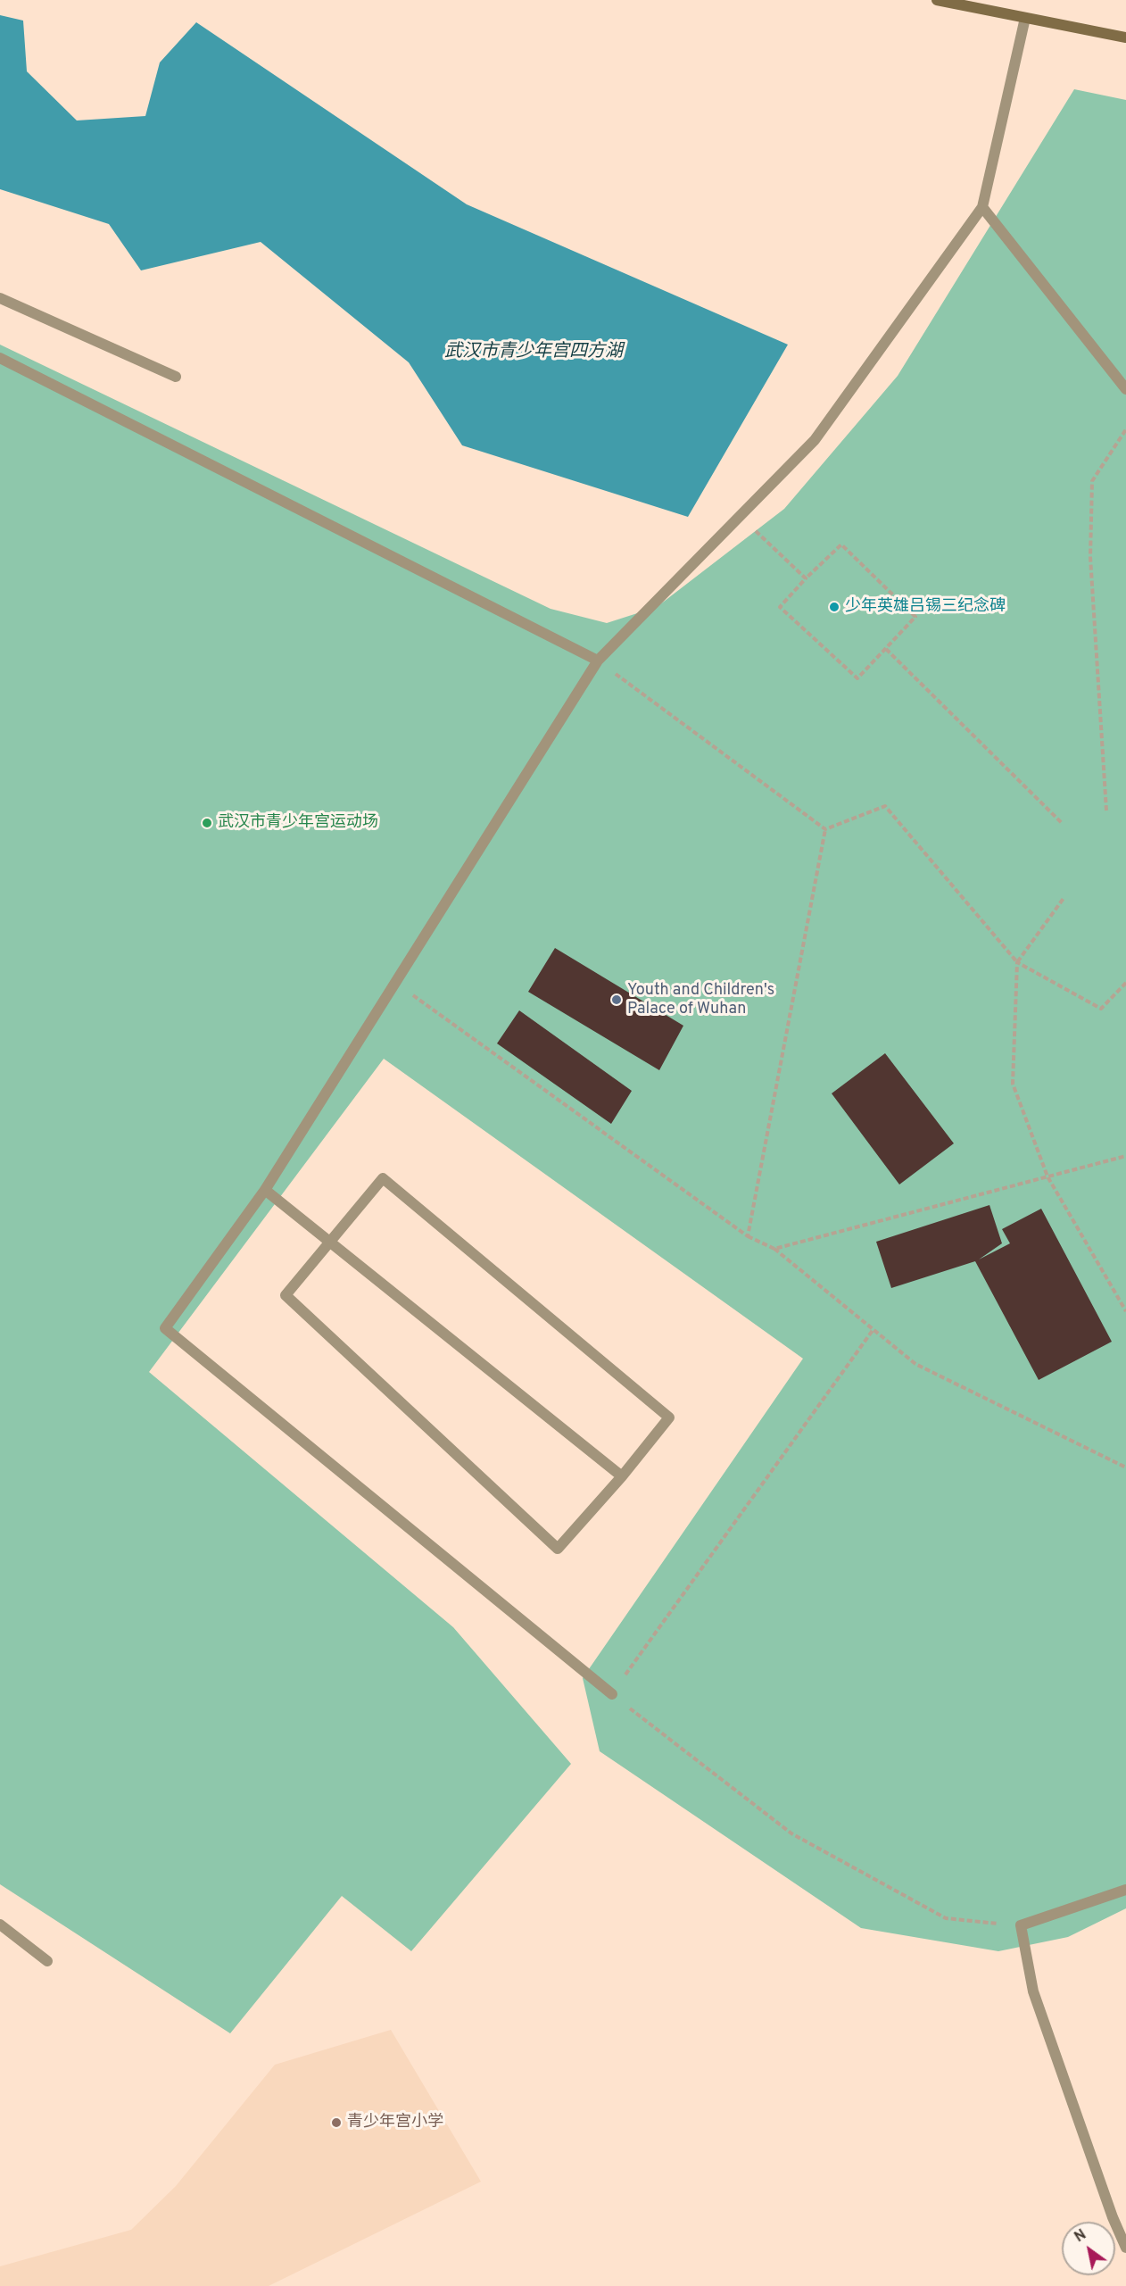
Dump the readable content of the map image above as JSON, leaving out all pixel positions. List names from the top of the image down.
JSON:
{
  "water": ["武汉市青少年宫四方湖"],
  "places": [
    "少年英雄吕锡三纪念碑",
    "武汉市青少年宫运动场",
    "Youth and Children's Palace of Wuhan",
    "青少年宫小学"
  ],
  "north": "top left"
}
